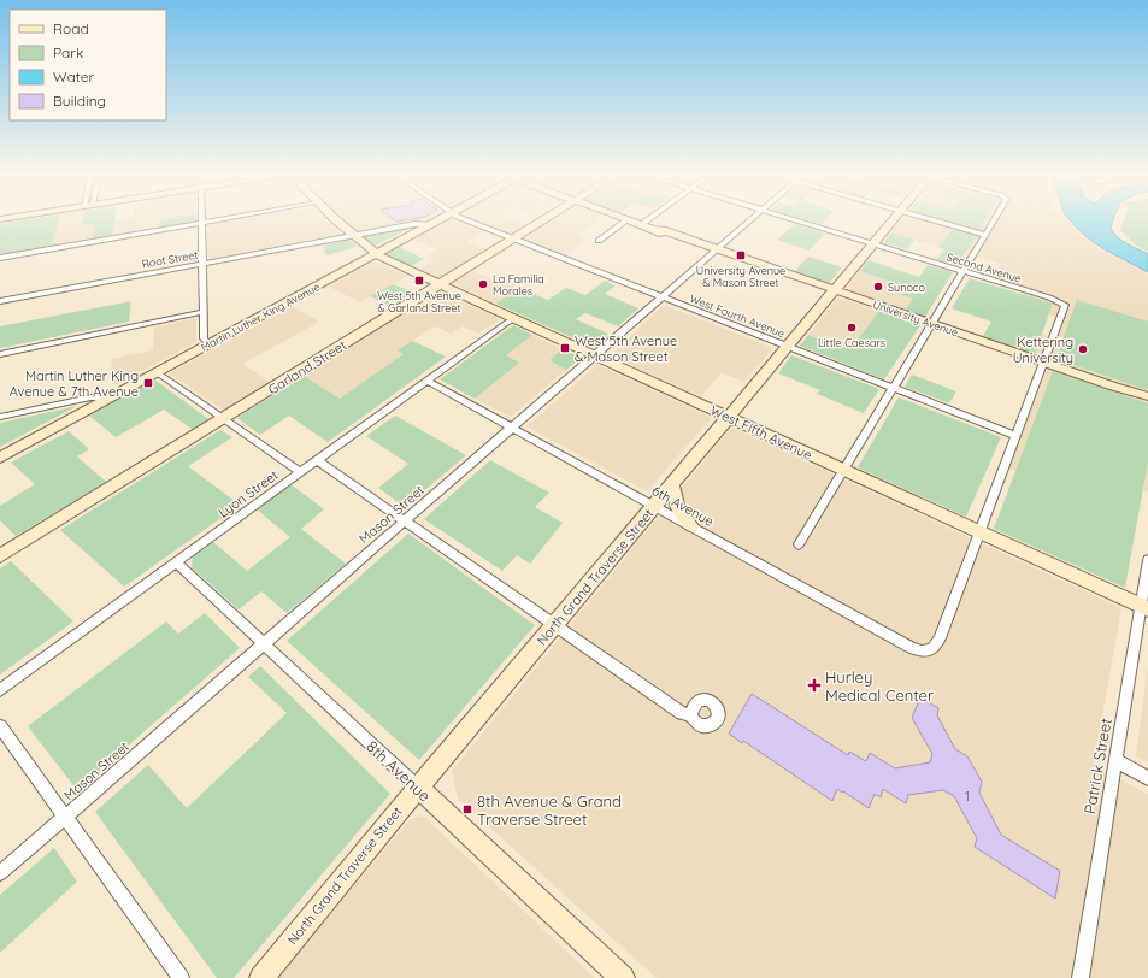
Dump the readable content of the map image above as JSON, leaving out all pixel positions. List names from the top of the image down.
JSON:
{
  "streets": {
    "street": [
      "Root Street",
      "Second Avenue",
      "West Fourth Avenue",
      "Martin Luther King Avenue",
      "University Avenue",
      "Garland Street",
      "West Fifth Avenue",
      "Lyon Street",
      "6th Avenue",
      "Mason Street",
      "North Grand Traverse Street",
      "Patrick Street",
      "8th Avenue"
    ]
  },
  "crossings": [
    ["Root Street", "Martin Luther King Avenue"],
    ["Root Street", "West Fifth Avenue"],
    ["Second Avenue", "University Avenue"],
    ["Second Avenue", "North Grand Traverse Street"],
    ["West Fourth Avenue", "Garland Street"],
    ["West Fourth Avenue", "Mason Street"],
    ["West Fourth Avenue", "North Grand Traverse Street"],
    ["Martin Luther King Avenue", "West Fifth Avenue"],
    ["University Avenue", "Mason Street"],
    ["University Avenue", "North Grand Traverse Street"],
    ["Garland Street", "West Fifth Avenue"],
    ["West Fifth Avenue", "Lyon Street"],
    ["West Fifth Avenue", "6th Avenue"],
    ["West Fifth Avenue", "Mason Street"],
    ["West Fifth Avenue", "North Grand Traverse Street"],
    ["West Fifth Avenue", "Patrick Street"],
    ["Lyon Street", "6th Avenue"],
    ["Lyon Street", "8th Avenue"],
    ["6th Avenue", "Mason Street"],
    ["6th Avenue", "North Grand Traverse Street"],
    ["Mason Street", "8th Avenue"],
    ["North Grand Traverse Street", "8th Avenue"]
  ],
  "places": {
    "transit": [
      "University Avenue & Mason Street",
      "West 5th Avenue & Garland Street",
      "West 5th Avenue & Mason Street",
      "Martin Luther King Avenue & 7th Avenue",
      "8th Avenue & Grand Traverse Street"
    ],
    "other": [
      "La Familia Morales",
      "Sunoco",
      "Little Caesars",
      "Kettering University"
    ],
    "health": ["Hurley Medical Center"]
  },
  "house_numbers": ["1"],
  "legend": [
    "Road",
    "Park",
    "Water",
    "Building"
  ]
}
